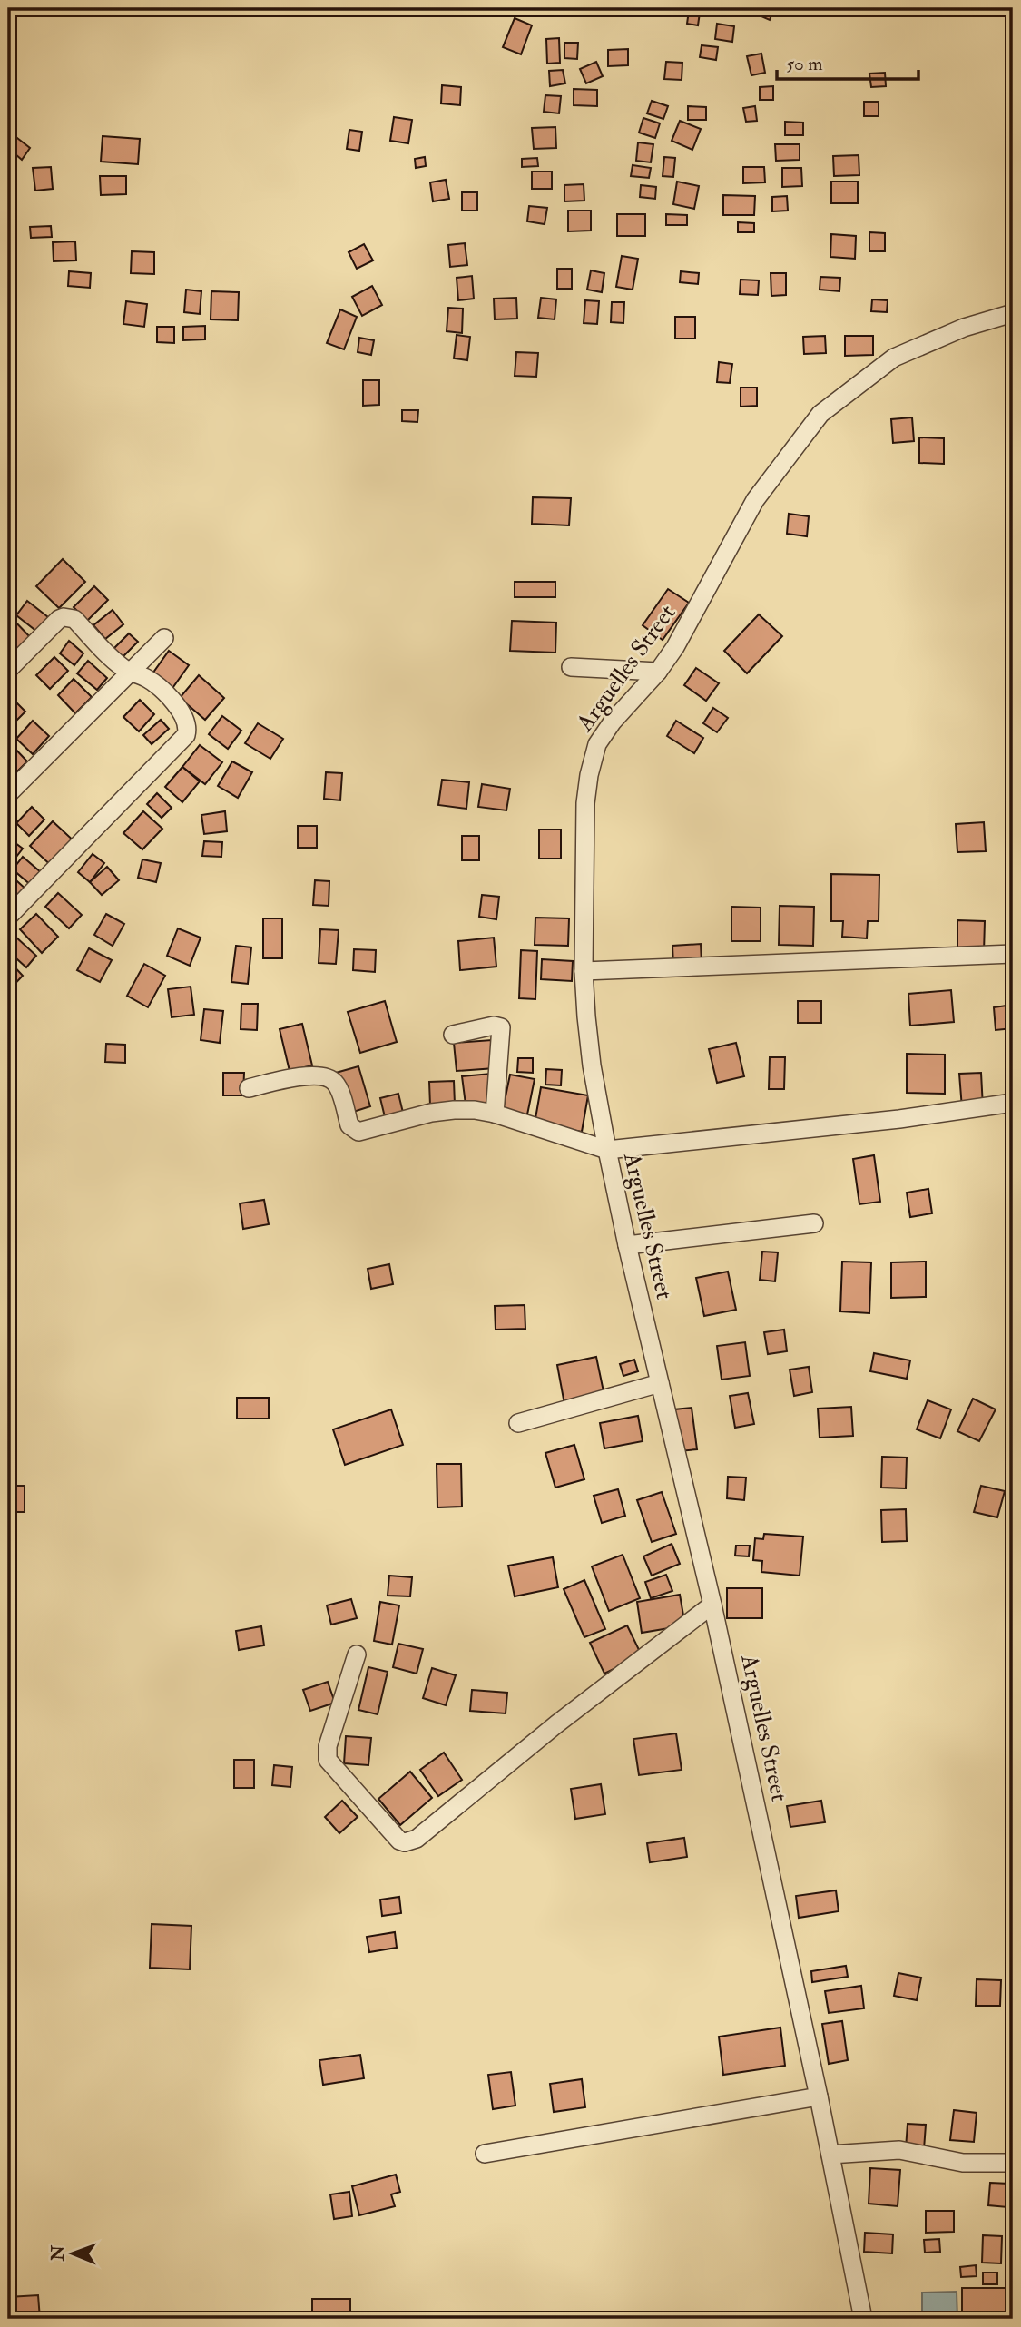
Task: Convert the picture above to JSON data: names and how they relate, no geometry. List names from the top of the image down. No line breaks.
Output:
{"streets":{"street":["Arguelles Street"]},"scale_bar":"50 m","north":"left"}
